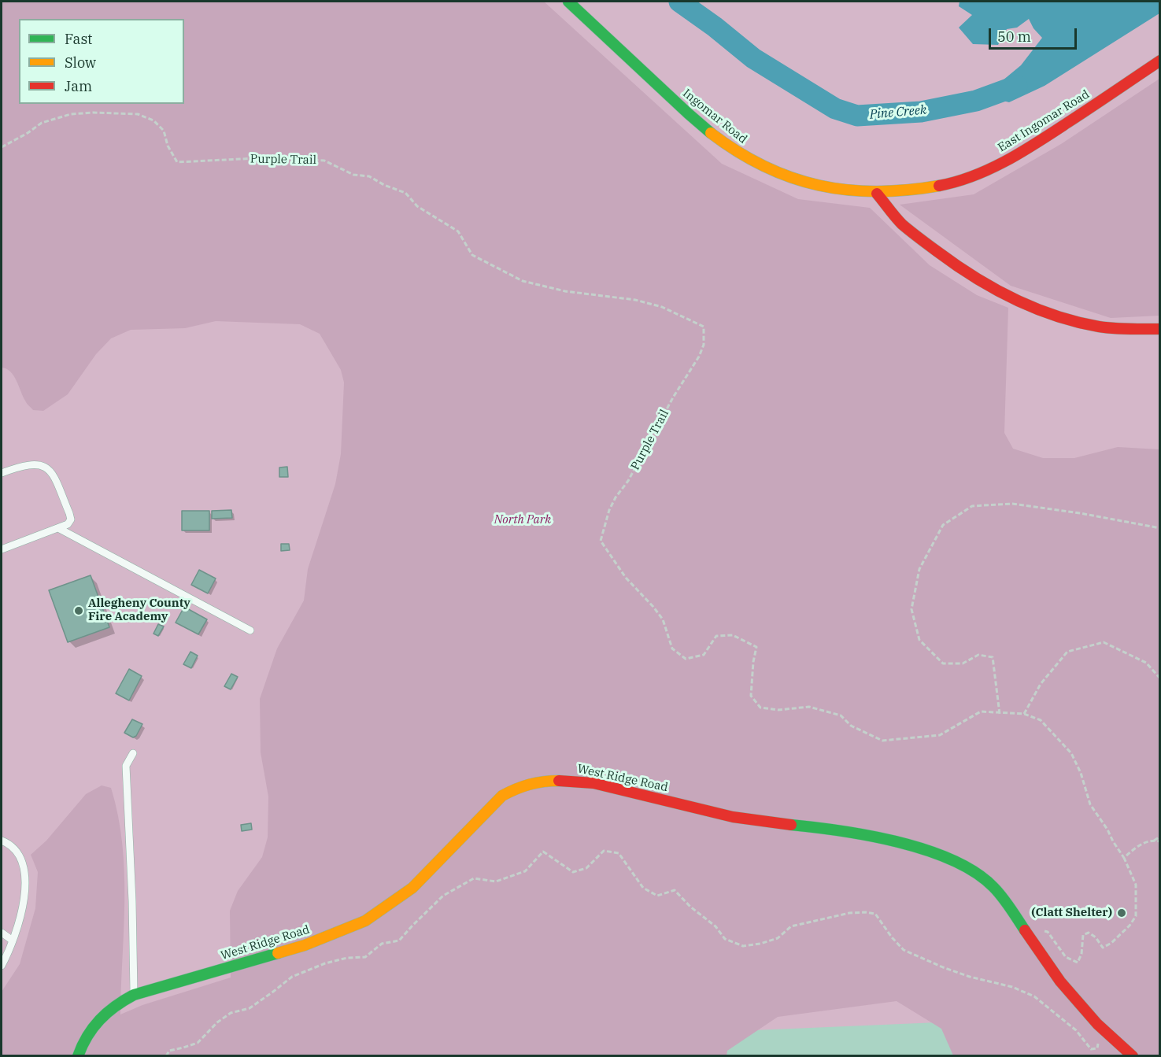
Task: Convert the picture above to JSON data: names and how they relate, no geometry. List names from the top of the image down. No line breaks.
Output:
{"streets":{"street":["Ingomar Road","East Ingomar Road","West Ridge Road"],"path":["Purple Trail"]},"crossings":[["Ingomar Road","East Ingomar Road"],["Purple Trail","West Ridge Road"]],"water":["Pine Creek"],"parks":["North Park"],"places":["Allegheny County Fire Academy","(Clatt Shelter)"],"legend":["Fast","Slow","Jam"],"scale_bar":"50 m"}
